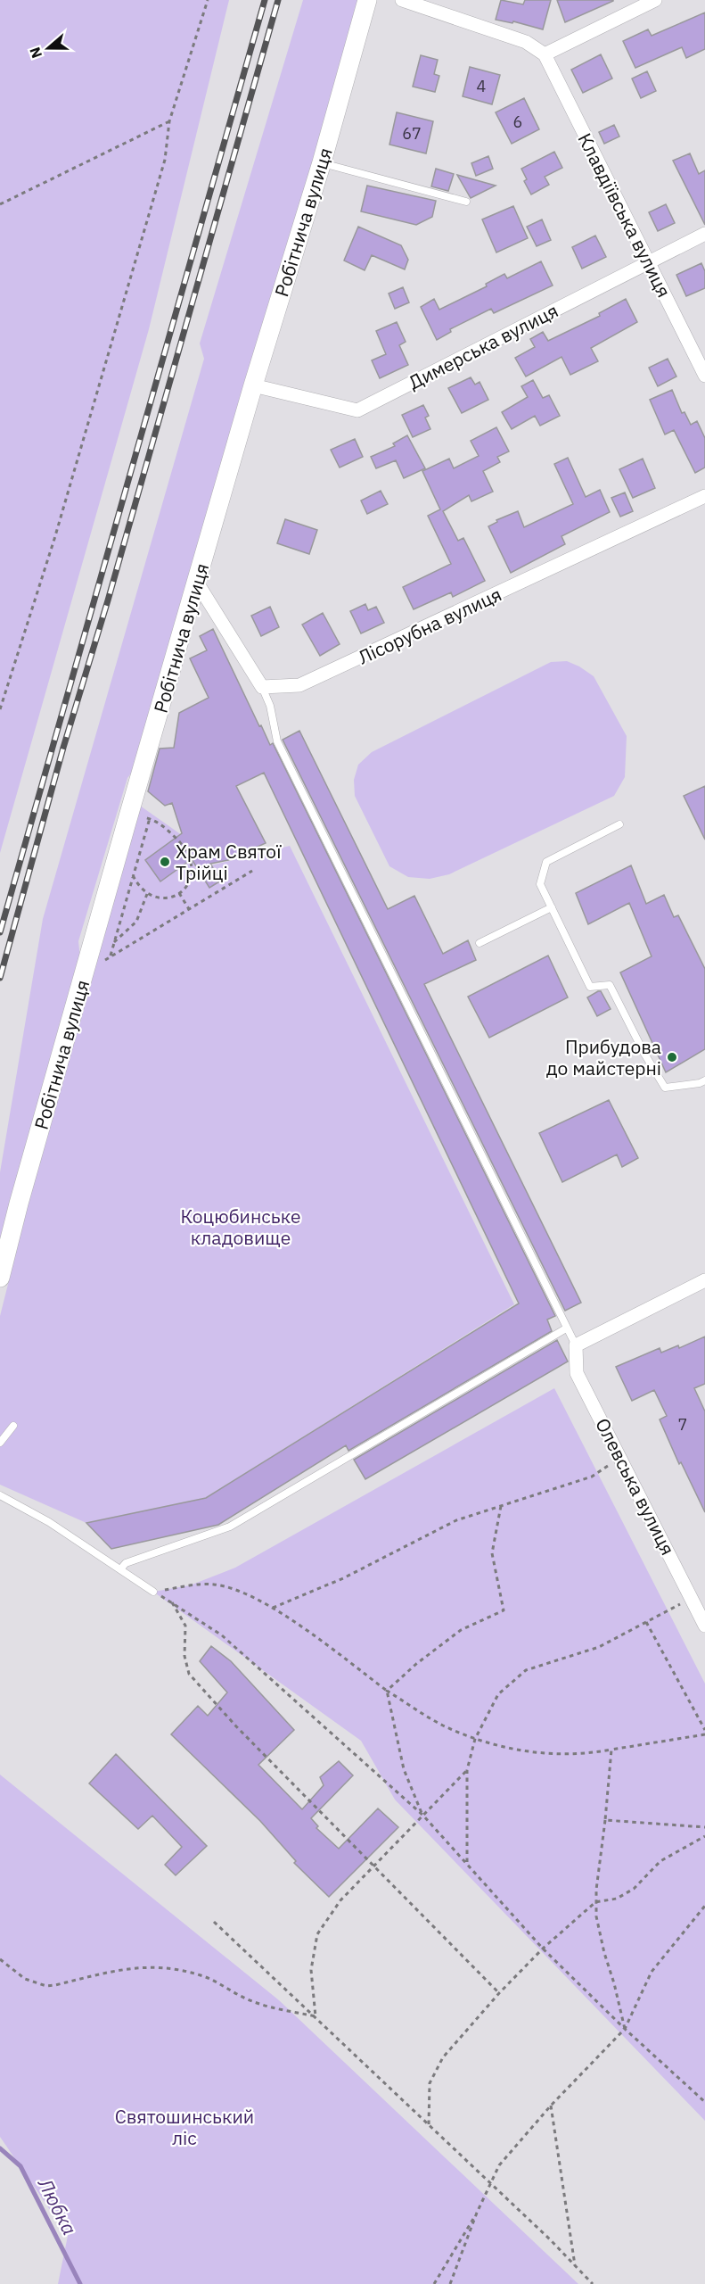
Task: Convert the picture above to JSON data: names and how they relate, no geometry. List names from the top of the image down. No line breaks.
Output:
{"streets":{"street":["Клавдіївська вулиця","Робітнича вулиця","Димерська вулиця","Лісорубна вулиця","Олевська вулиця"]},"crossings":[["Клавдіївська вулиця","Димерська вулиця"],["Робітнича вулиця","Димерська вулиця"]],"water":["Любка"],"parks":["Коцюбинське кладовище","Святошинський ліс"],"places":["Храм Святої Трійці","Прибудова до майстерні"],"house_numbers":["4","6","67","7"],"north":"left"}
